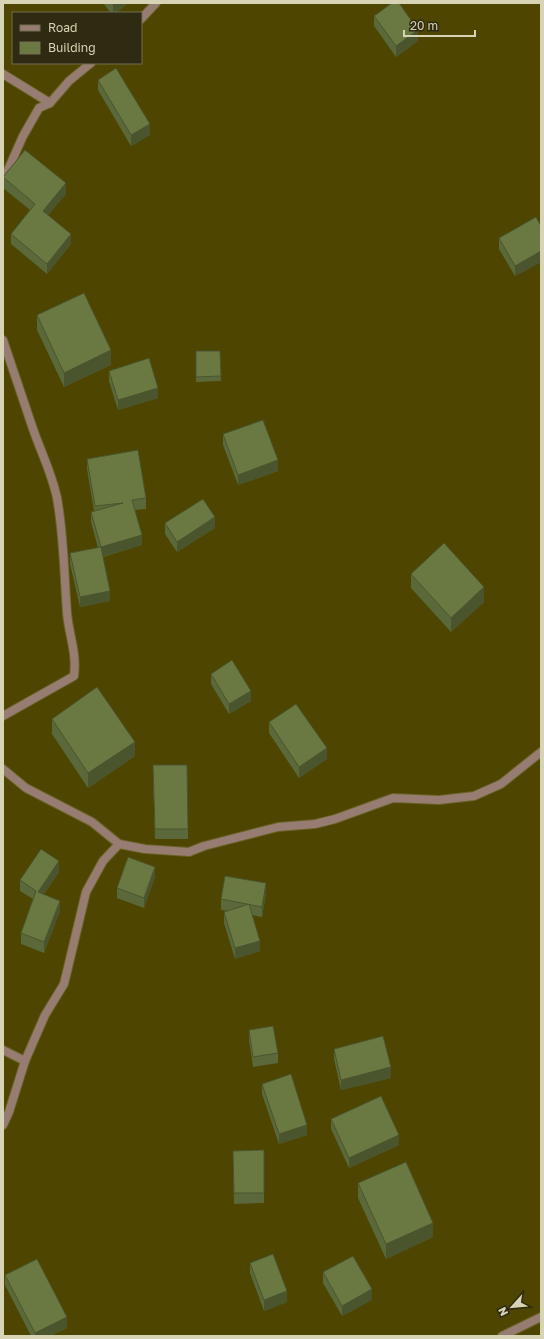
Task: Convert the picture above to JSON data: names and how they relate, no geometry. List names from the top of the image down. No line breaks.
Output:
{"legend":["Road","Building"],"scale_bar":"20 m","north":"bottom left"}
